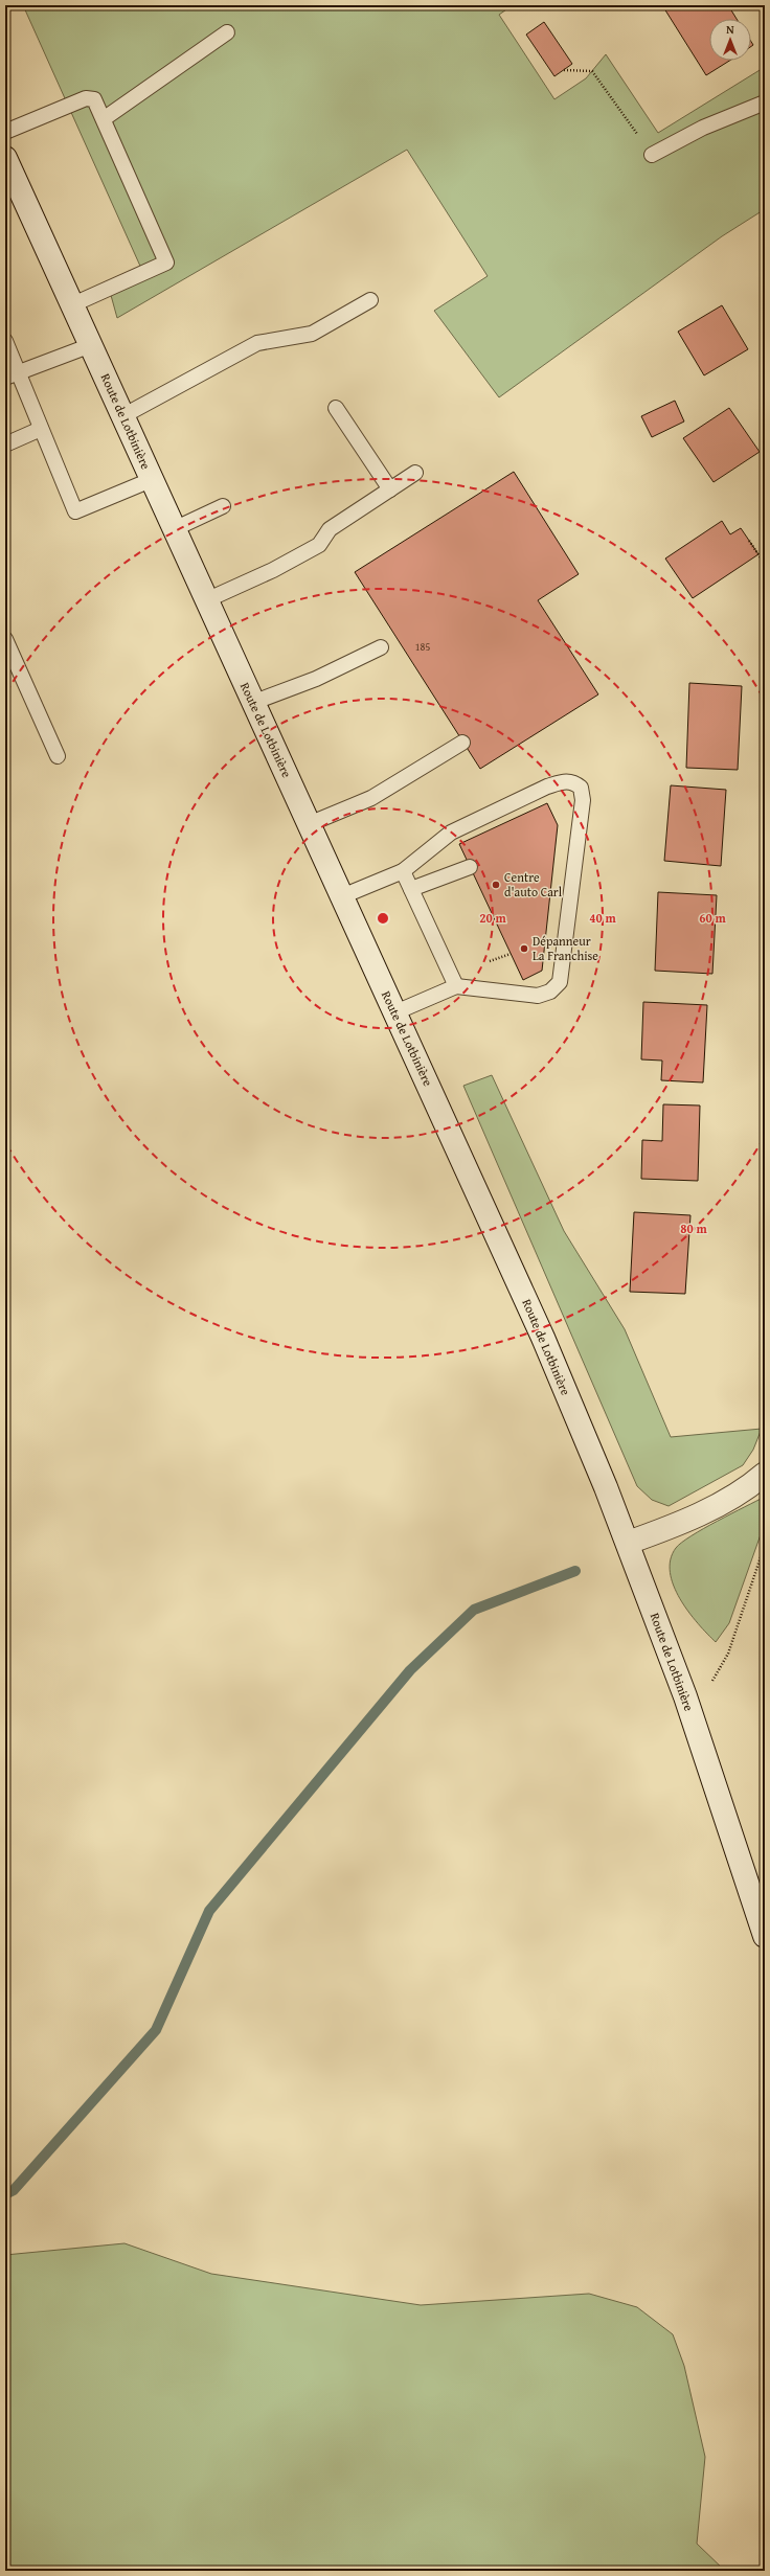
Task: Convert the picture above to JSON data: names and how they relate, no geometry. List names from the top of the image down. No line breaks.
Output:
{"streets":{"main road":["Route de Lotbinière"]},"places":["Centre d'auto Carl","Dépanneur La Franchise"],"house_numbers":["185"],"north":"top","rings":["20 m","40 m","60 m","80 m"]}
